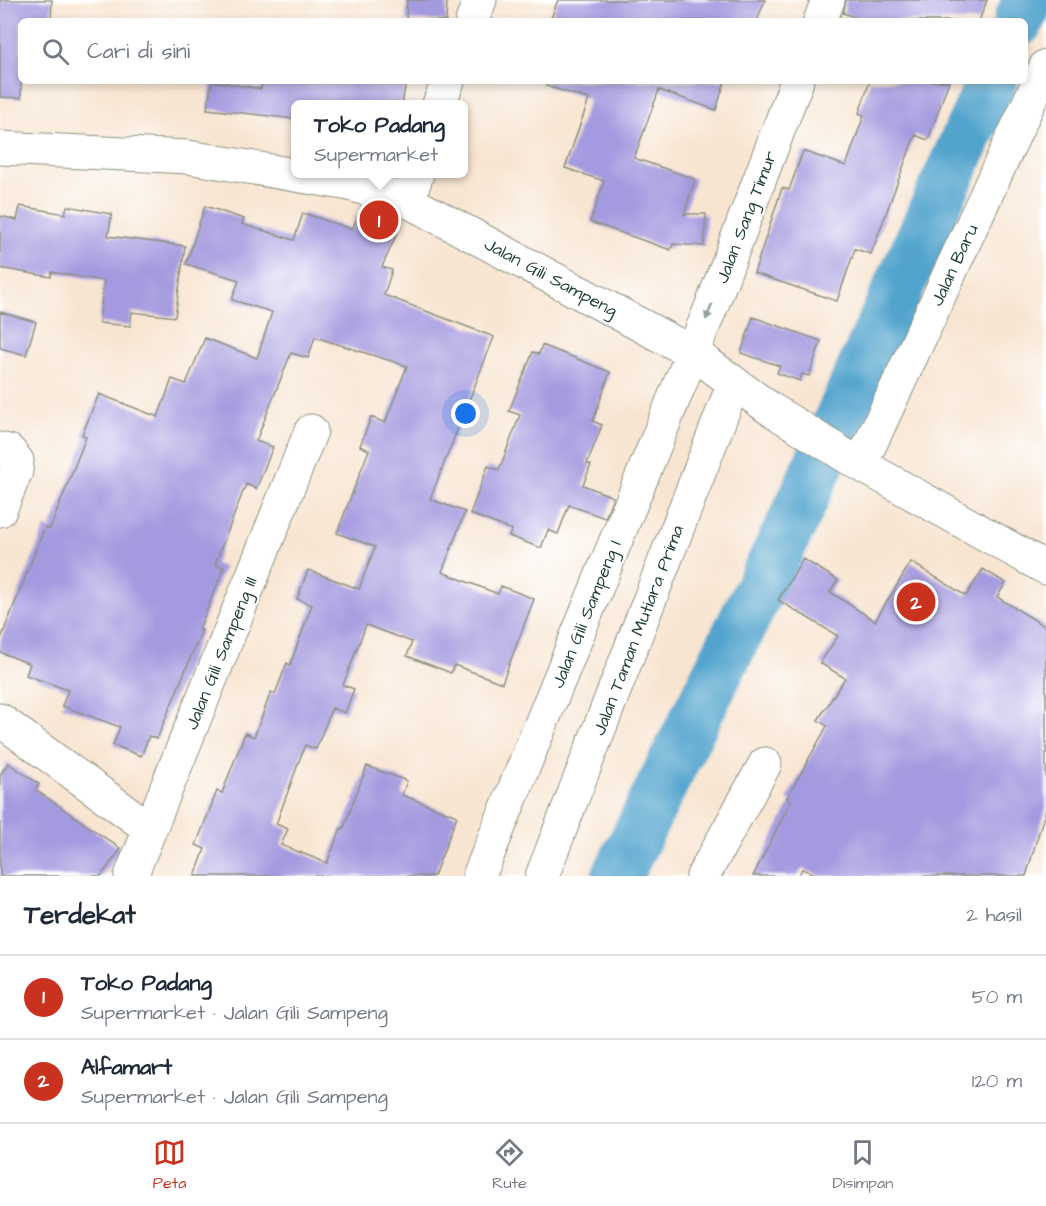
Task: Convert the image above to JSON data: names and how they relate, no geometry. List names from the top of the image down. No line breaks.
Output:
{"streets":{"street":["Jalan Sang Timur","Jalan Baru","Jalan Gili Sampeng","Jalan Gili Sampeng I","Jalan Taman Mutiara Prima","Jalan Gili Sampeng III"]},"crossings":[["Jalan Sang Timur","Jalan Gili Sampeng"],["Jalan Sang Timur","Jalan Gili Sampeng I"],["Jalan Baru","Jalan Gili Sampeng"],["Jalan Gili Sampeng","Jalan Gili Sampeng I"],["Jalan Gili Sampeng","Jalan Taman Mutiara Prima"]],"one_way":["Jalan Sang Timur"],"page":{"search":"Cari di sini","popup":["Toko Padang","Supermarket"],"pins":["1","2"],"heading":["Terdekat","2 hasil"],"list":[{"mark":"1","name":"Toko Padang","note":"Supermarket · Jalan Gili Sampeng","value":"50 m"},{"mark":"2","name":"Alfamart","note":"Supermarket · Jalan Gili Sampeng","value":"120 m"}],"nav":["Peta","Rute","Disimpan"]}}
